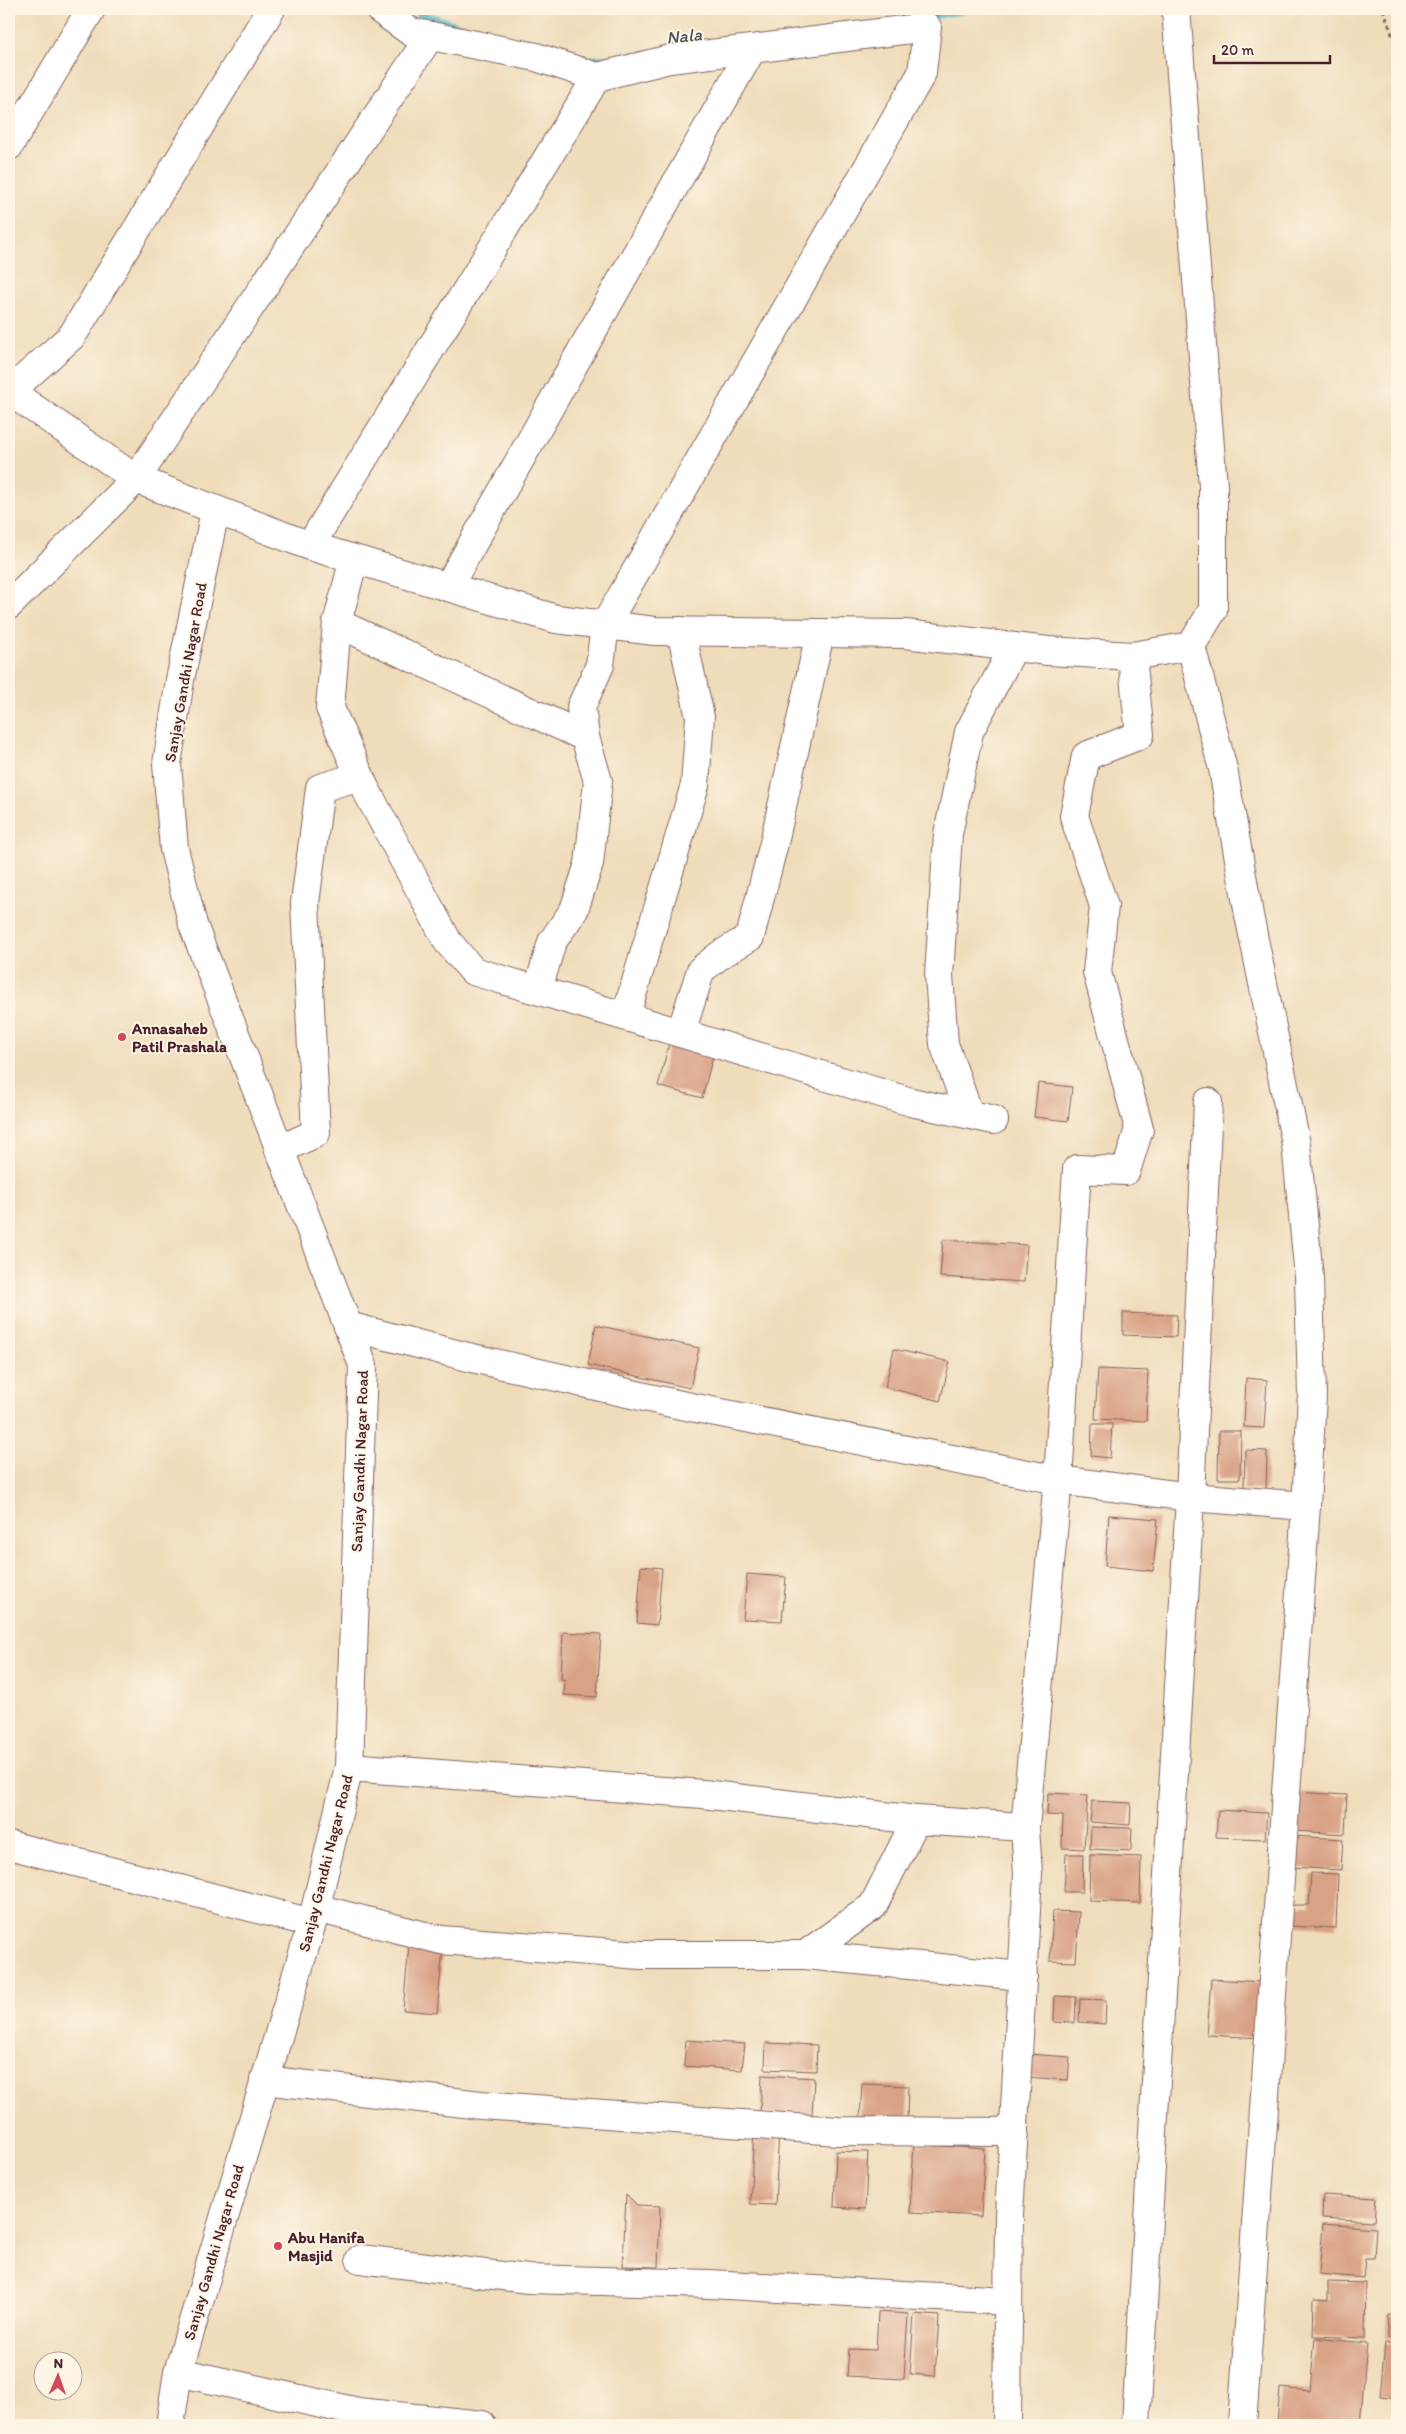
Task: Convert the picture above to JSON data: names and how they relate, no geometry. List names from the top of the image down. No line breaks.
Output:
{"streets":{"street":["Sanjay Gandhi Nagar Road"]},"water":["Nala"],"places":["Annasaheb Patil Prashala","Abu Hanifa Masjid"],"scale_bar":"20 m","north":"top"}
